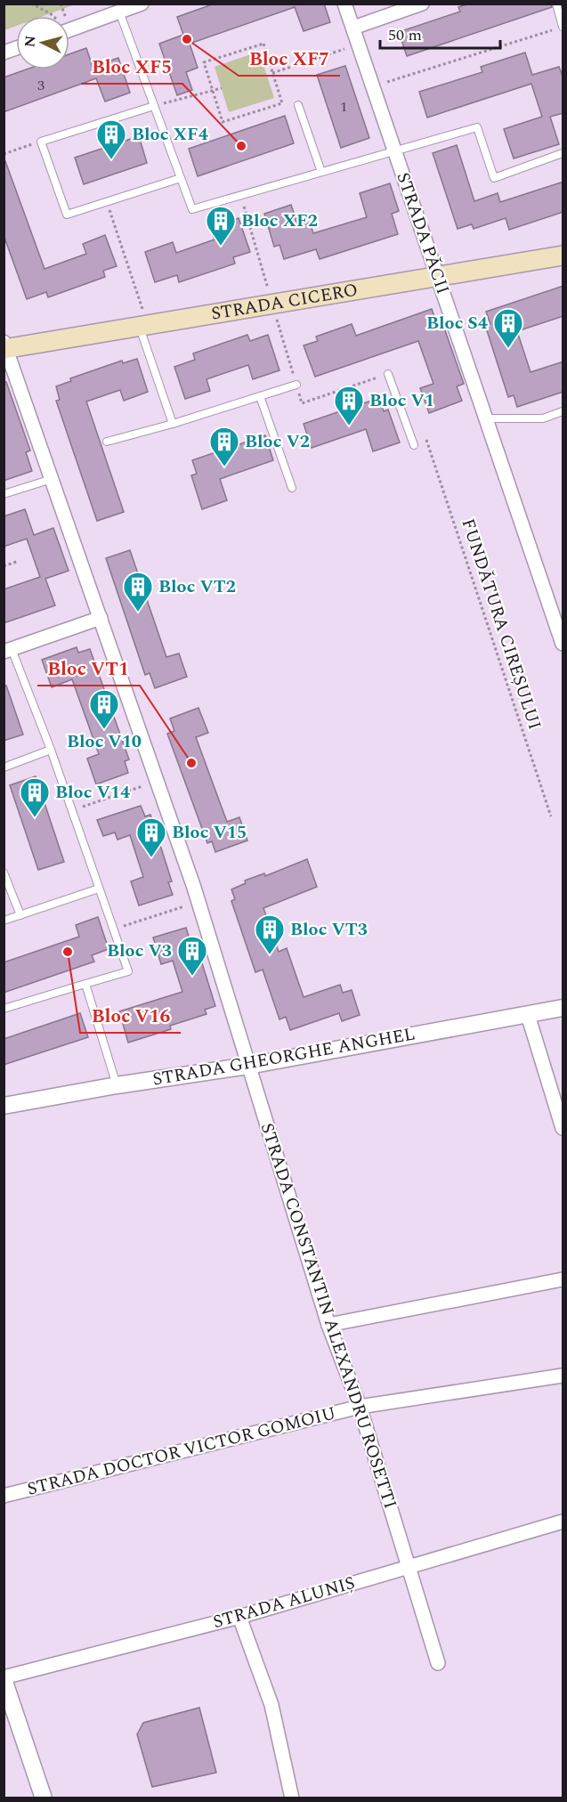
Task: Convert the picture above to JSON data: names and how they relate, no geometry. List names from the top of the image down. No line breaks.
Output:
{"streets":{"main road":["STRADA CICERO"],"street":["STRADA PĂCII","STRADA GHEORGHE ANGHEL","STRADA CONSTANTIN ALEXANDRU ROSETTI","STRADA DOCTOR VICTOR GOMOIU","STRADA ALUNIȘ"],"path":["FUNDĂTURA CIREȘULUI"]},"crossings":[["STRADA PĂCII","STRADA CICERO"],["STRADA CICERO","STRADA CONSTANTIN ALEXANDRU ROSETTI"],["STRADA GHEORGHE ANGHEL","STRADA CONSTANTIN ALEXANDRU ROSETTI"],["STRADA CONSTANTIN ALEXANDRU ROSETTI","STRADA DOCTOR VICTOR GOMOIU"],["STRADA CONSTANTIN ALEXANDRU ROSETTI","STRADA ALUNIȘ"]],"places":{"other":["Bloc XF7","Bloc XF5","Bloc VT1","Bloc V16"],"building":["Bloc XF4","Bloc XF2","Bloc S4","Bloc V1","Bloc V2","Bloc VT2","Bloc V10","Bloc V14","Bloc V15","Bloc VT3","Bloc V3"]},"house_numbers":["3","1"],"scale_bar":"50 m","north":"left"}
